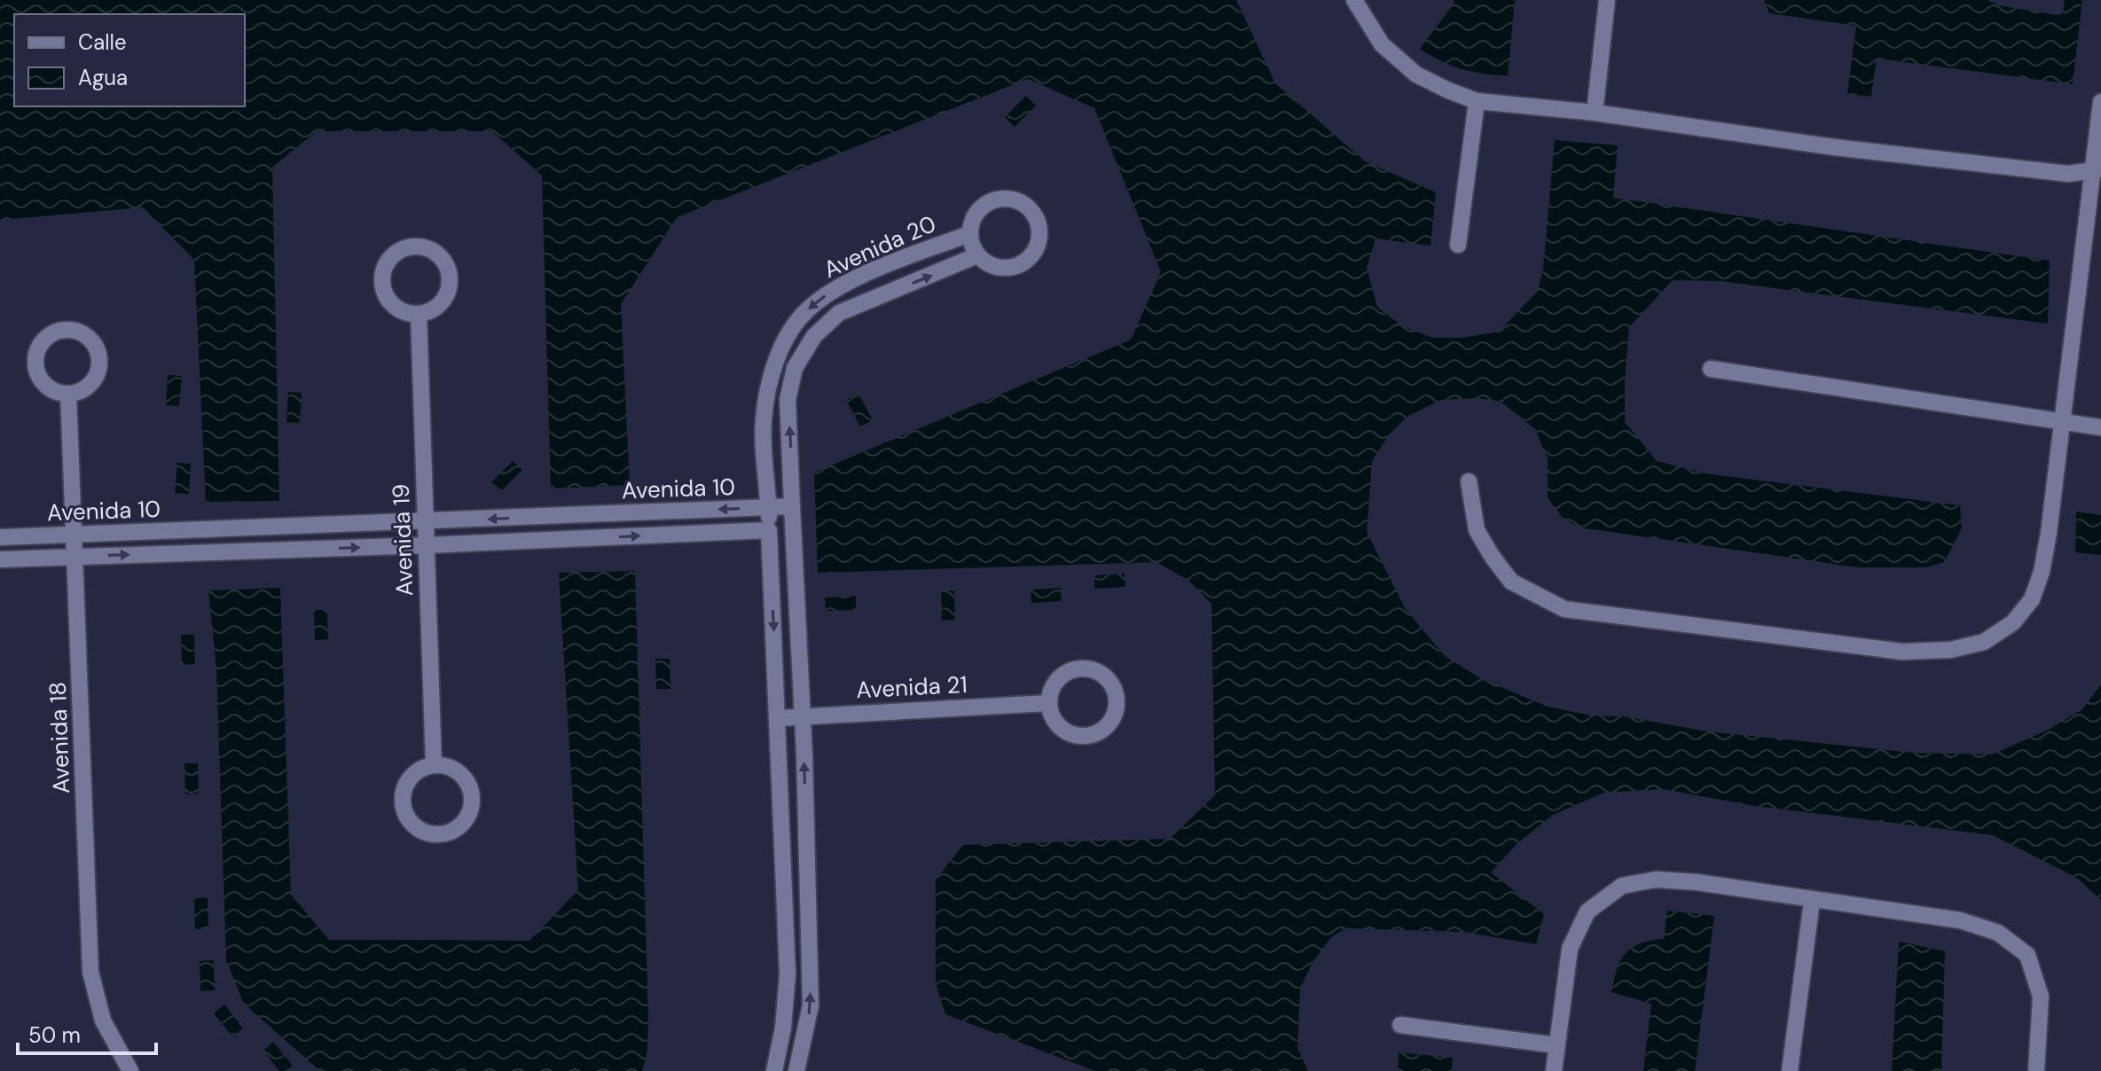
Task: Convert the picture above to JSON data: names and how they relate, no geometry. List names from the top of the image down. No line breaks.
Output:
{"streets":{"street":["Avenida 20","Avenida 10","Avenida 19","Avenida 21","Avenida 18"]},"crossings":[["Avenida 20","Avenida 10"],["Avenida 10","Avenida 19"],["Avenida 10","Avenida 18"]],"legend":["Calle","Agua"],"scale_bar":"50 m"}
